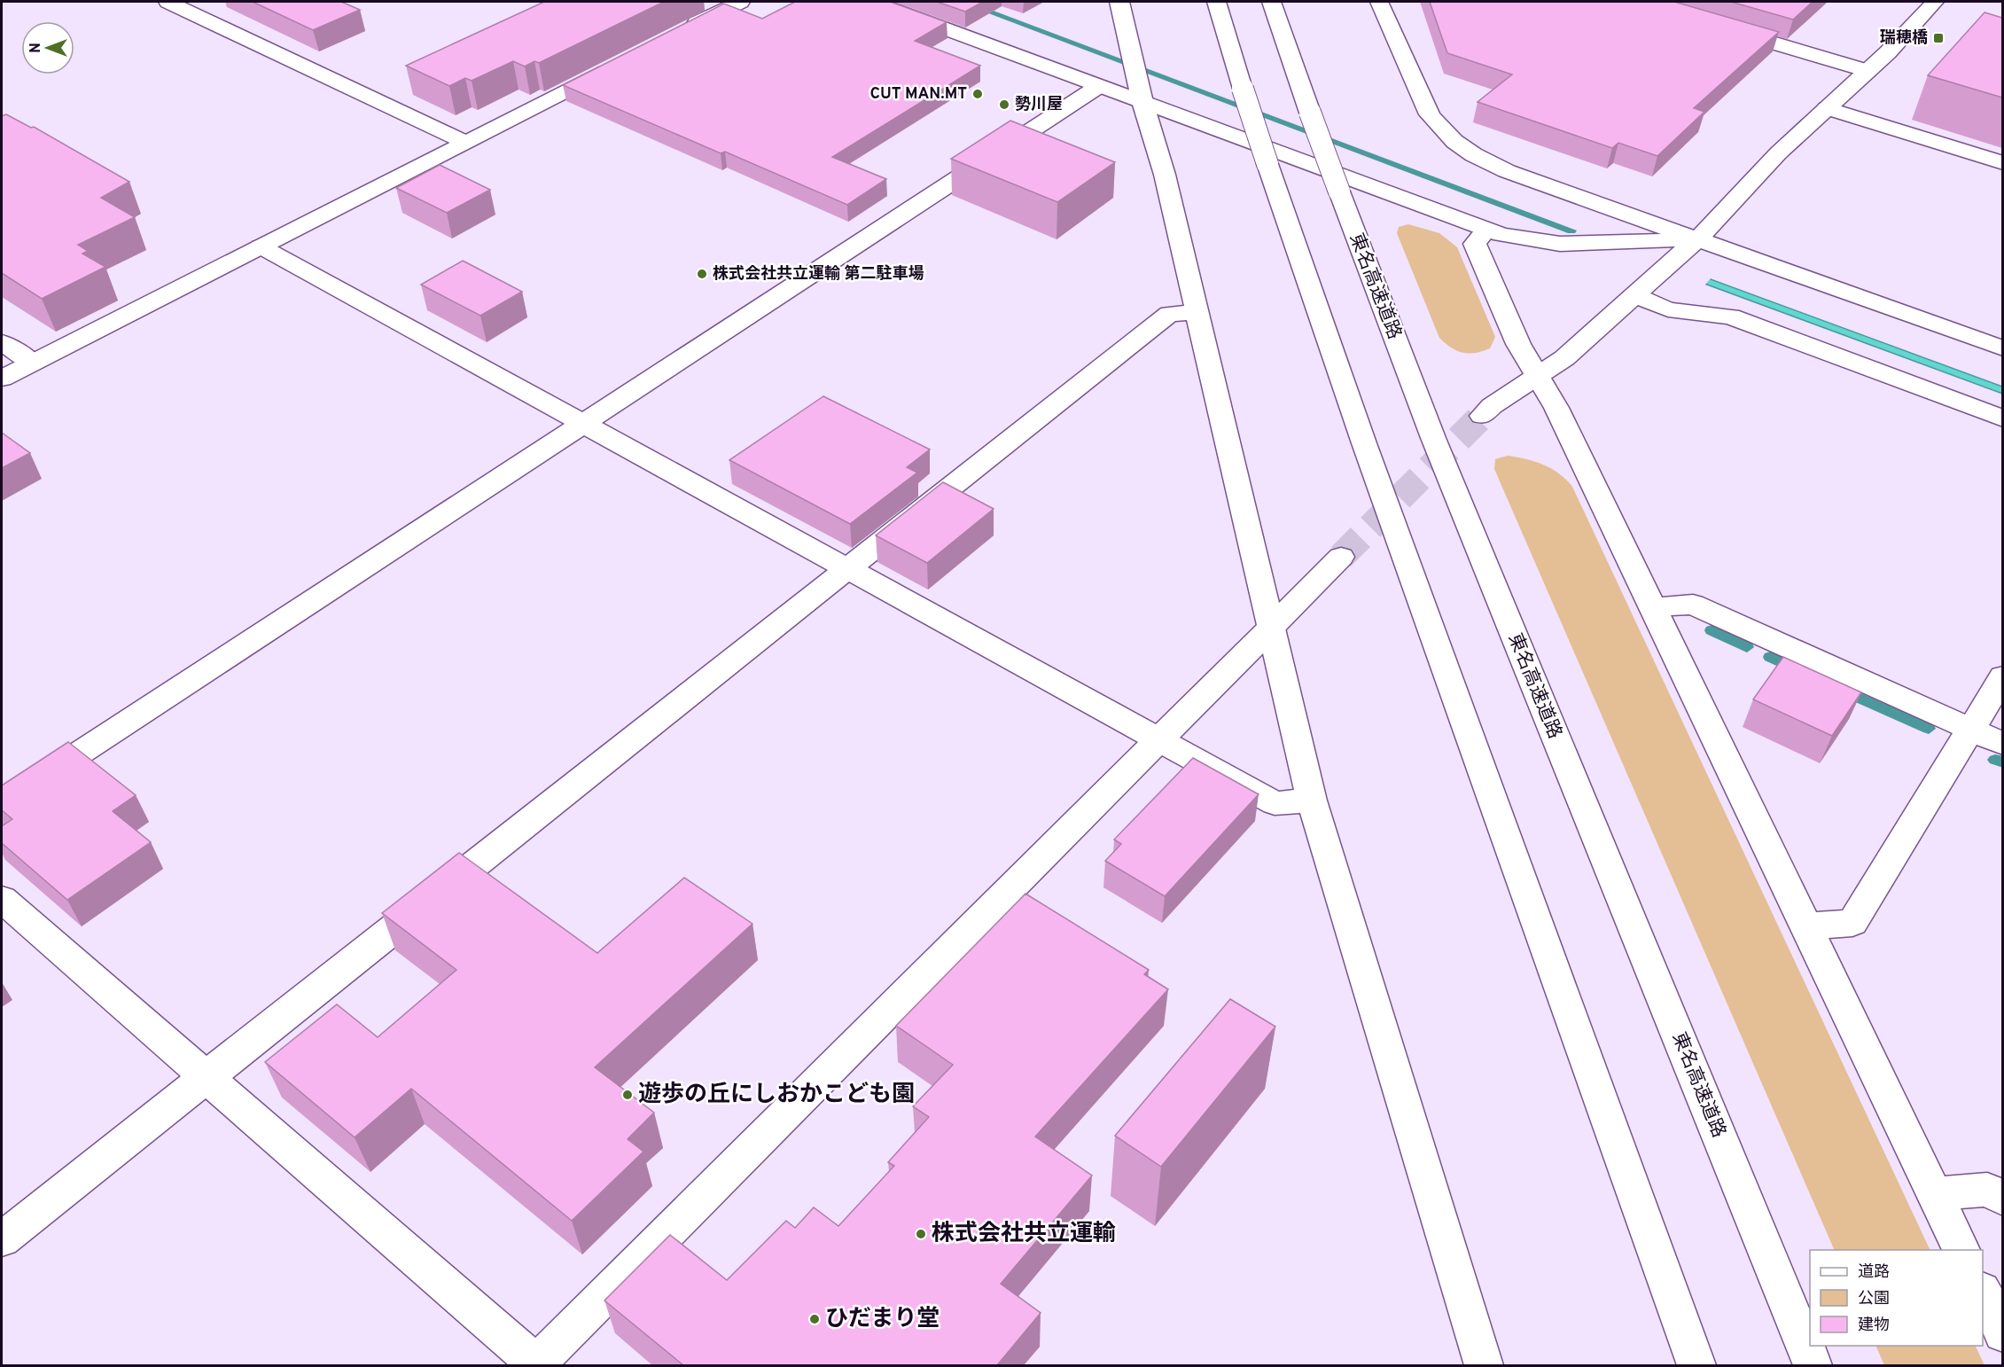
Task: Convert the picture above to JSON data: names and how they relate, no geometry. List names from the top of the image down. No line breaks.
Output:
{"streets":{"main road":["東名高速道路"]},"places":{"transit":["瑞穂橋"],"other":["CUT MAN.MT","勢川屋","株式会社共立運輸 第二駐車場","遊歩の丘にしおかこども園","株式会社共立運輸","ひだまり堂"]},"legend":["道路","公園","建物"],"north":"left"}
